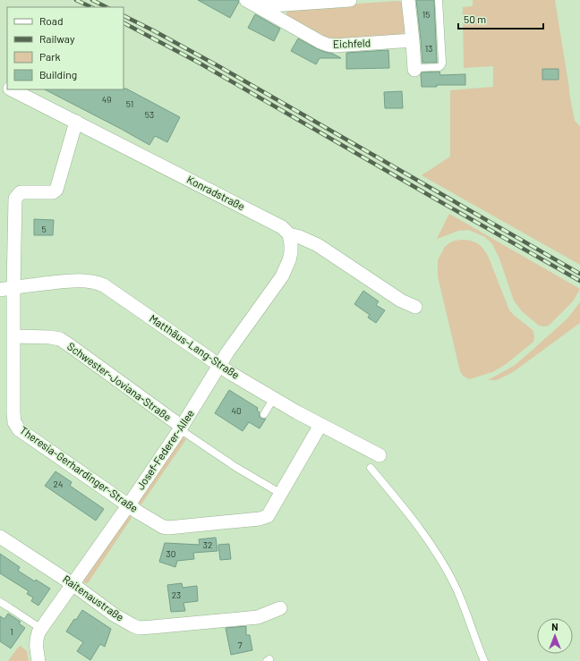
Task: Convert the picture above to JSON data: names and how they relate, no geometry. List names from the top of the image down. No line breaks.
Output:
{"streets":{"street":["Eichfeld","Konradstraße","Matthäus-Lang-Straße","Schwester-Joviana-Straße","Josef-Federer-Allee","Theresia-Gerhardinger-Straße","Raitenaustraße"]},"crossings":[["Konradstraße","Josef-Federer-Allee"],["Konradstraße","Theresia-Gerhardinger-Straße"],["Matthäus-Lang-Straße","Josef-Federer-Allee"],["Matthäus-Lang-Straße","Theresia-Gerhardinger-Straße"],["Schwester-Joviana-Straße","Josef-Federer-Allee"],["Schwester-Joviana-Straße","Theresia-Gerhardinger-Straße"],["Josef-Federer-Allee","Theresia-Gerhardinger-Straße"],["Josef-Federer-Allee","Raitenaustraße"]],"house_numbers":["15","13","49","51","53","5","40","24","32","30","23","1","7"],"legend":["Road","Railway","Park","Building"],"scale_bar":"50 m","north":"top"}
